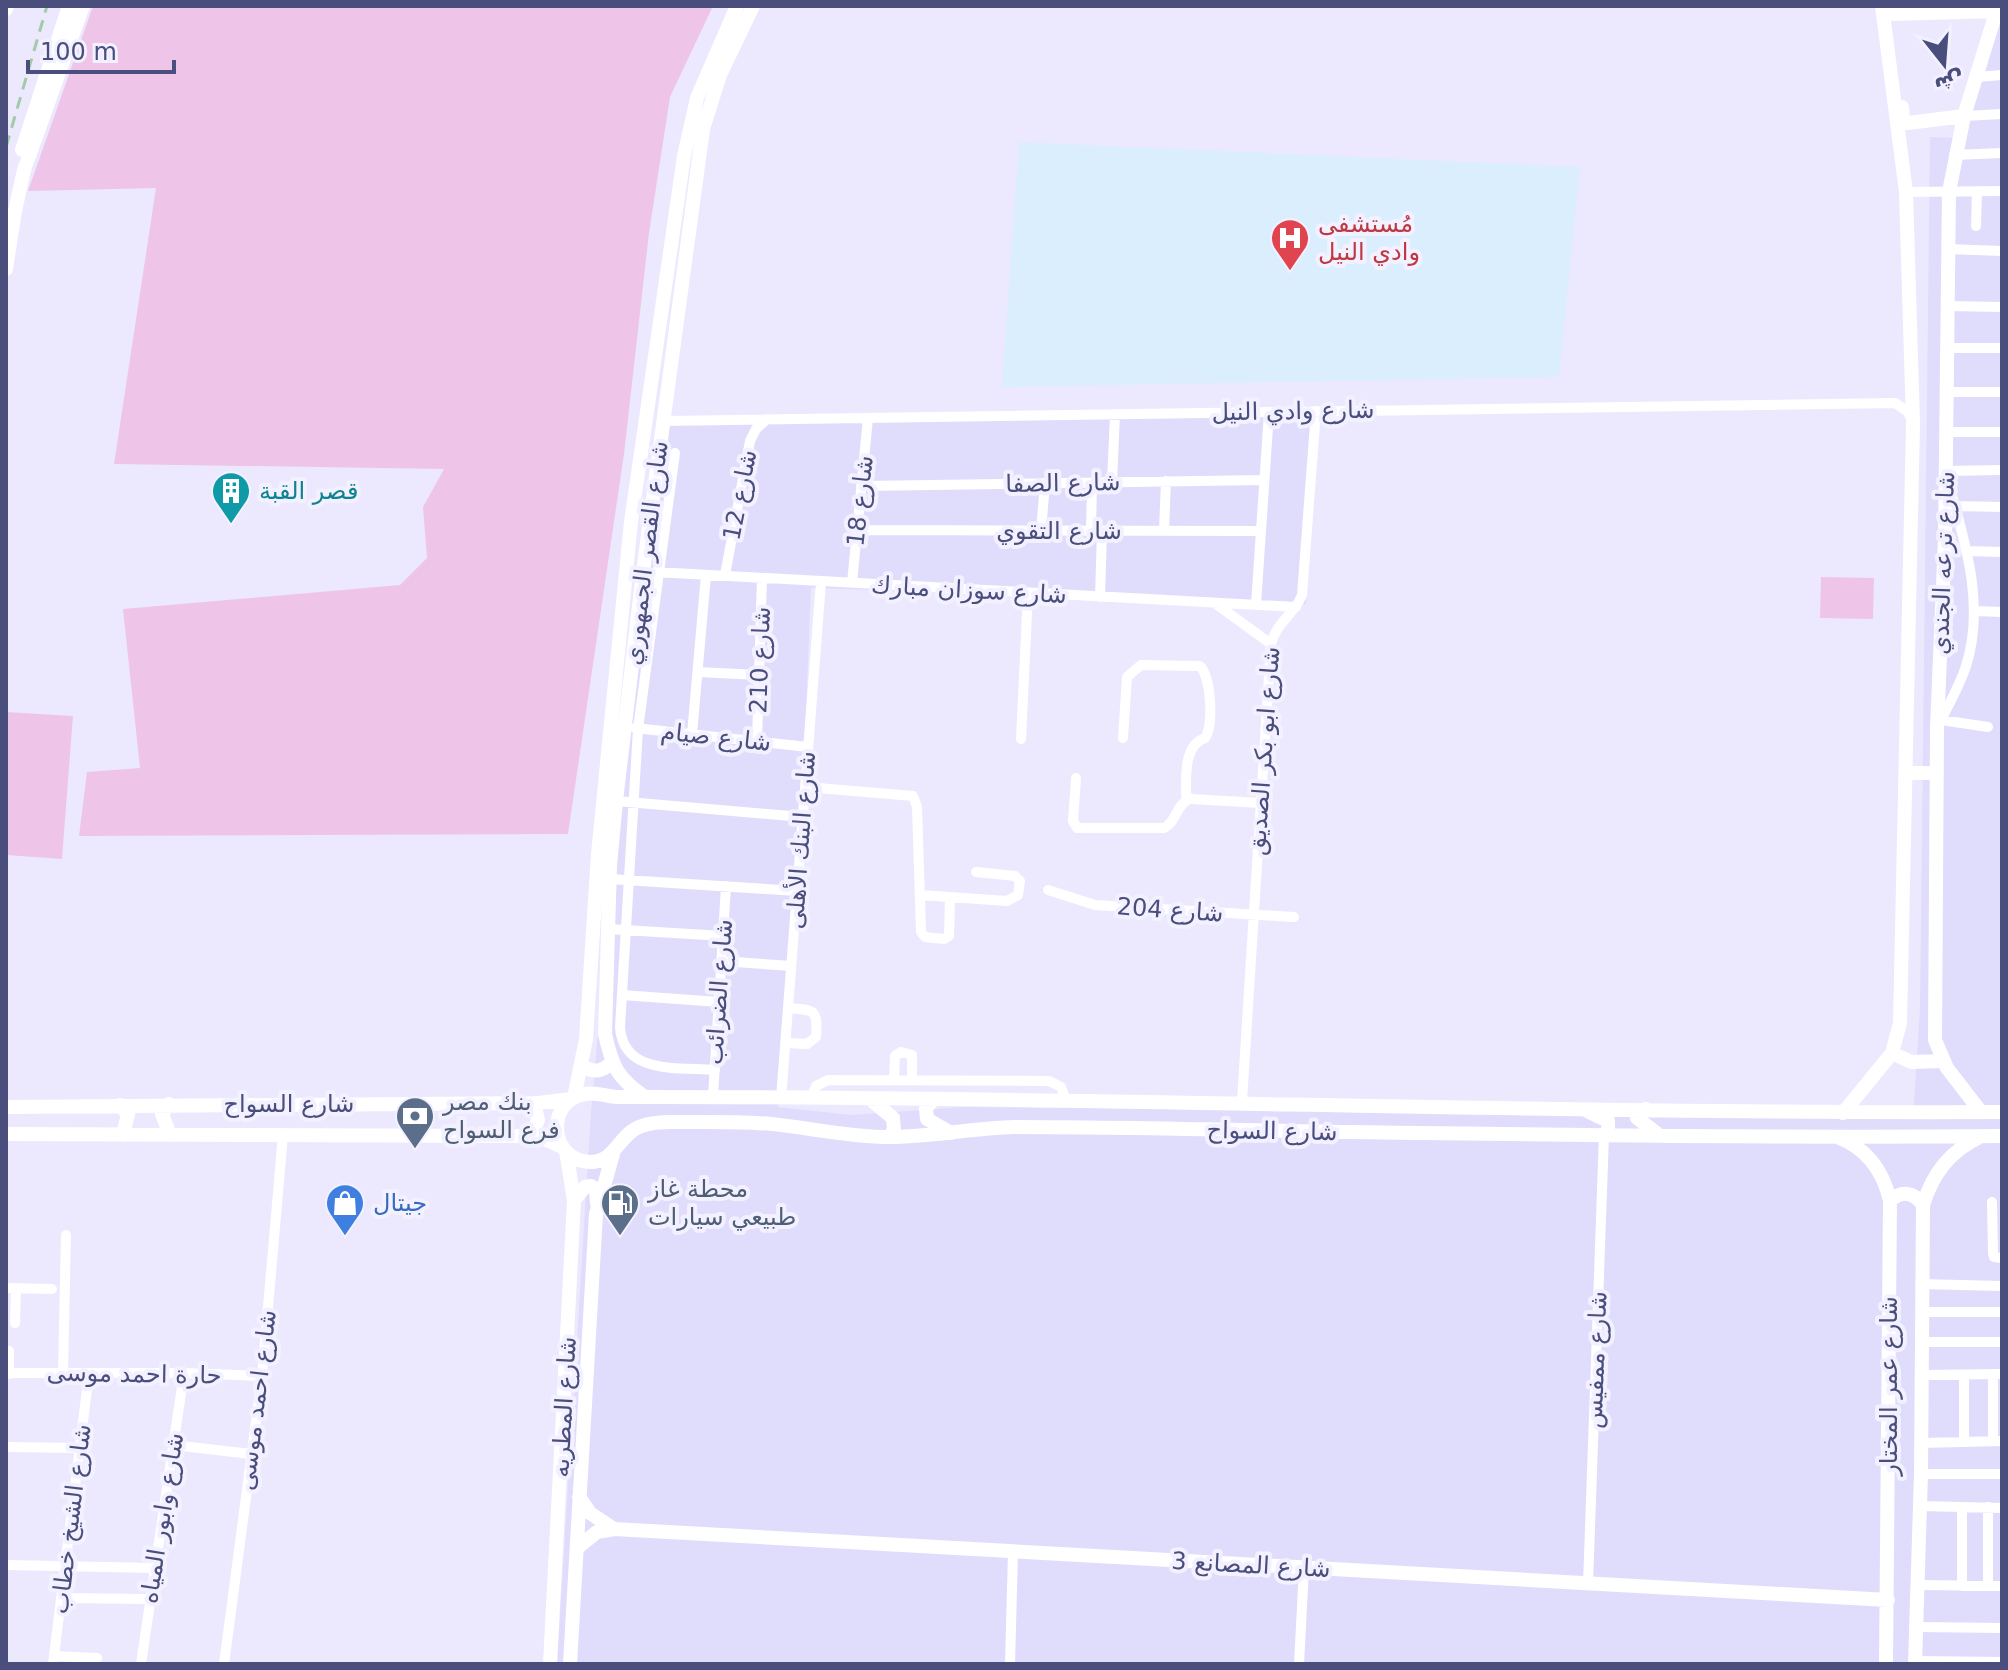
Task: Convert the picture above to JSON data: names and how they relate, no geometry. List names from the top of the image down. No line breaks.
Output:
{"streets":{"main road":["شارع القصر الجمهوري","شارع ترعه الجندي","شارع السواح","شارع عمر المختار","شارع المطريه","شارع المصانع 3"],"street":["شارع وادي النيل","شارع الصفا","شارع 12","شارع 18","شارع التقوي","شارع سوزان مبارك","شارع 210","شارع صيام","شارع ابو بكر الصديق","شارع البنك الأهلى","شارع 204","شارع الضرائب","شارع ممفيس","حارة احمد موسى","شارع احمد موسى","شارع وابور المياه","شارع الشيخ خطاب"]},"crossings":[["شارع وادي النيل","شارع 12"],["شارع وادي النيل","شارع 18"],["شارع وادي النيل","شارع القصر الجمهوري"],["شارع وادي النيل","شارع ترعه الجندي"],["شارع وادي النيل","شارع ابو بكر الصديق"],["شارع الصفا","شارع 18"],["شارع 12","شارع سوزان مبارك"],["شارع 18","شارع التقوي"],["شارع 18","شارع سوزان مبارك"],["شارع القصر الجمهوري","شارع سوزان مبارك"],["شارع القصر الجمهوري","شارع صيام"],["شارع القصر الجمهوري","شارع السواح"],["شارع ترعه الجندي","شارع السواح"],["شارع سوزان مبارك","شارع 210"],["شارع سوزان مبارك","شارع ابو بكر الصديق"],["شارع سوزان مبارك","شارع البنك الأهلى"],["شارع 210","شارع صيام"],["شارع صيام","شارع البنك الأهلى"],["شارع ابو بكر الصديق","شارع 204"],["شارع ابو بكر الصديق","شارع السواح"],["شارع البنك الأهلى","شارع السواح"],["شارع الضرائب","شارع السواح"],["شارع السواح","شارع ممفيس"],["شارع السواح","شارع عمر المختار"],["شارع السواح","شارع احمد موسى"],["شارع السواح","شارع المطريه"],["شارع ممفيس","شارع المصانع 3"],["حارة احمد موسى","شارع احمد موسى"],["حارة احمد موسى","شارع وابور المياه"],["حارة احمد موسى","شارع الشيخ خطاب"],["شارع عمر المختار","شارع المصانع 3"],["شارع المطريه","شارع المصانع 3"]],"places":{"hospital":["مُستشفى وادي النيل"],"building":["قصر القبة"],"bank":["بنك مصر فرع السواح"],"shop":["جيتال"],"fuel station":["محطة غاز طبيعي سيارات"]},"scale_bar":"100 m","north":"bottom"}
